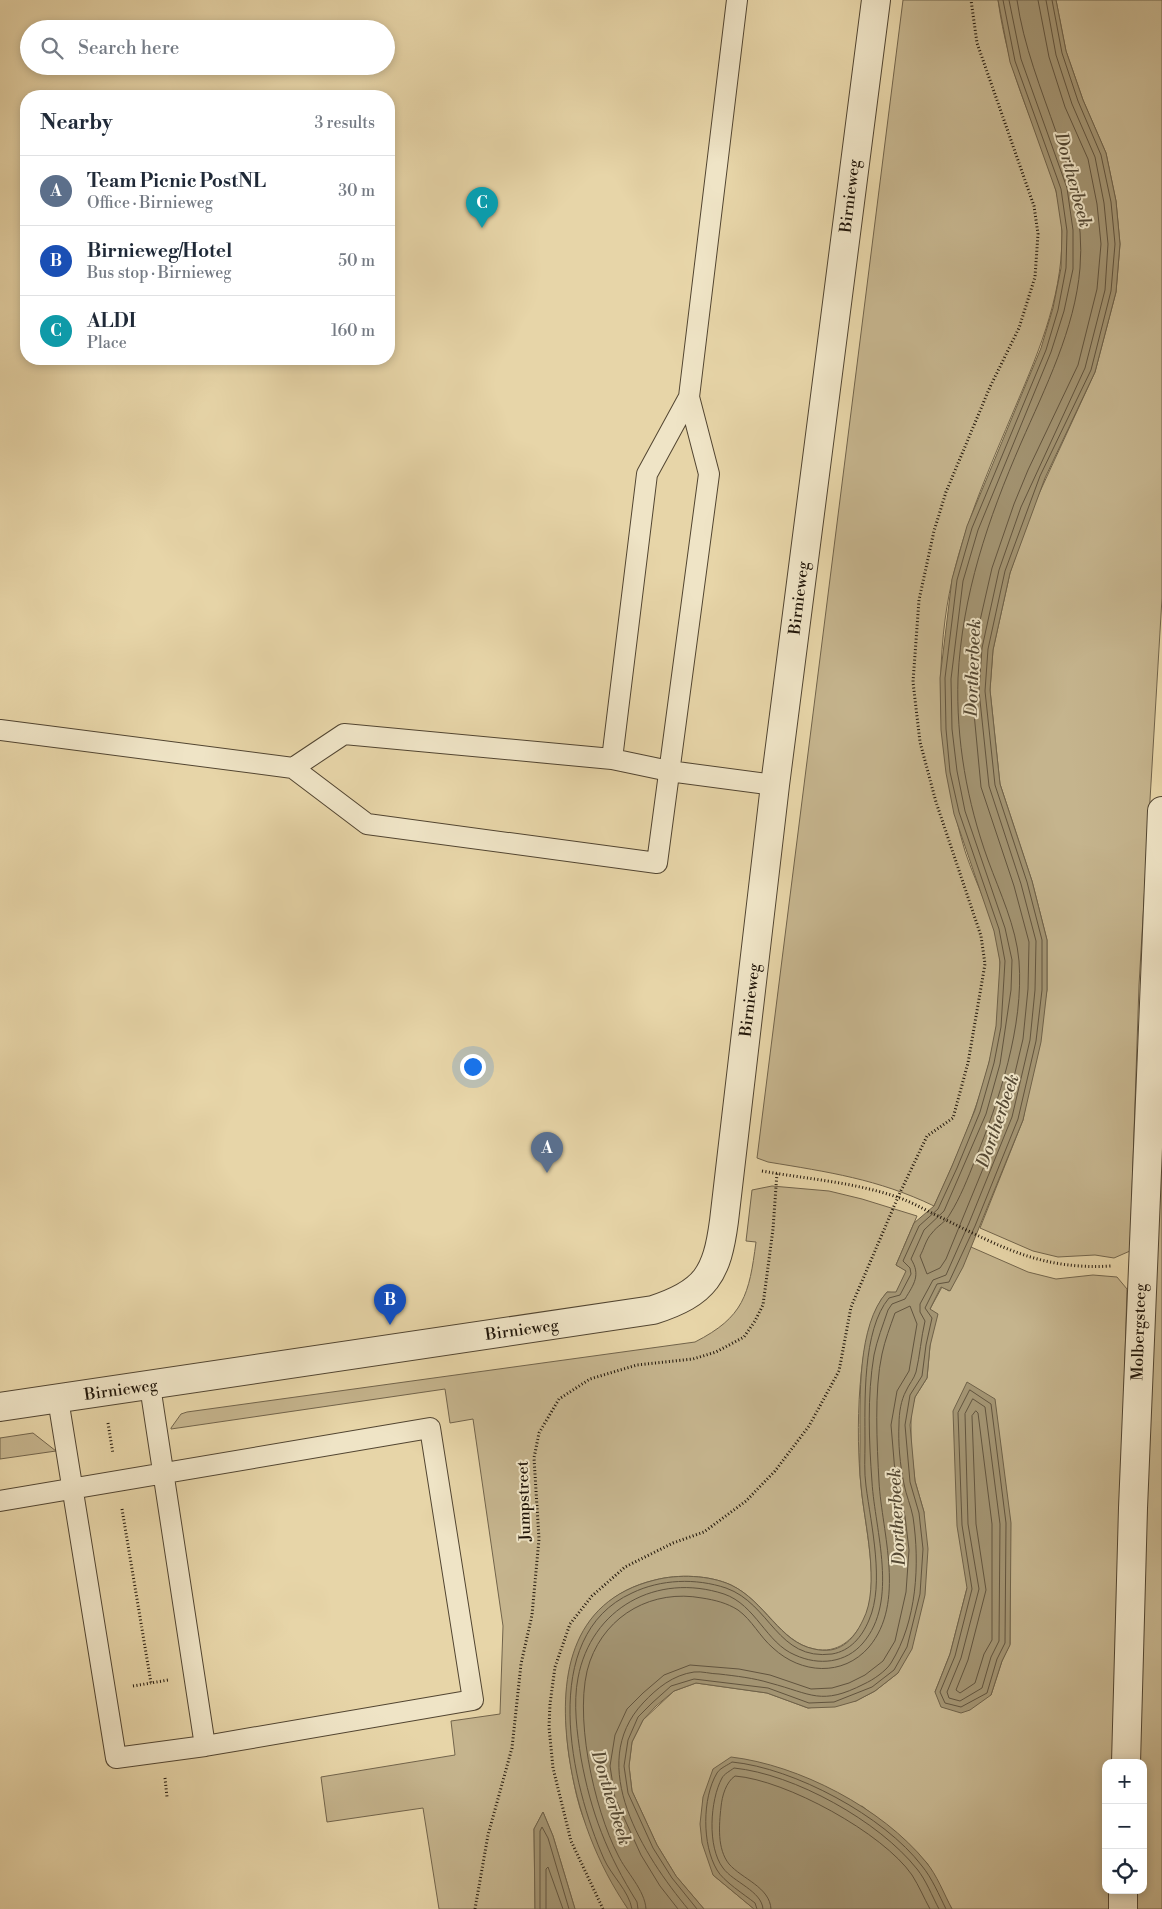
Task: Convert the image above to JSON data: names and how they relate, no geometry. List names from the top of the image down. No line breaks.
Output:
{"streets":{"street":["Birnieweg","Molbergsteeg"],"path":["Jumpstreet"]},"water":["Dortherbeek"],"page":{"search":"Search here","heading":["Nearby","3 results"],"list":[{"mark":"A","name":"Team Picnic PostNL","note":"Office · Birnieweg","value":"30 m"},{"mark":"B","name":"Birnieweg/Hotel","note":"Bus stop · Birnieweg","value":"50 m"},{"mark":"C","name":"ALDI","note":"Place","value":"160 m"}],"pins":["C","A","B"],"map_buttons":["+","−"]}}
